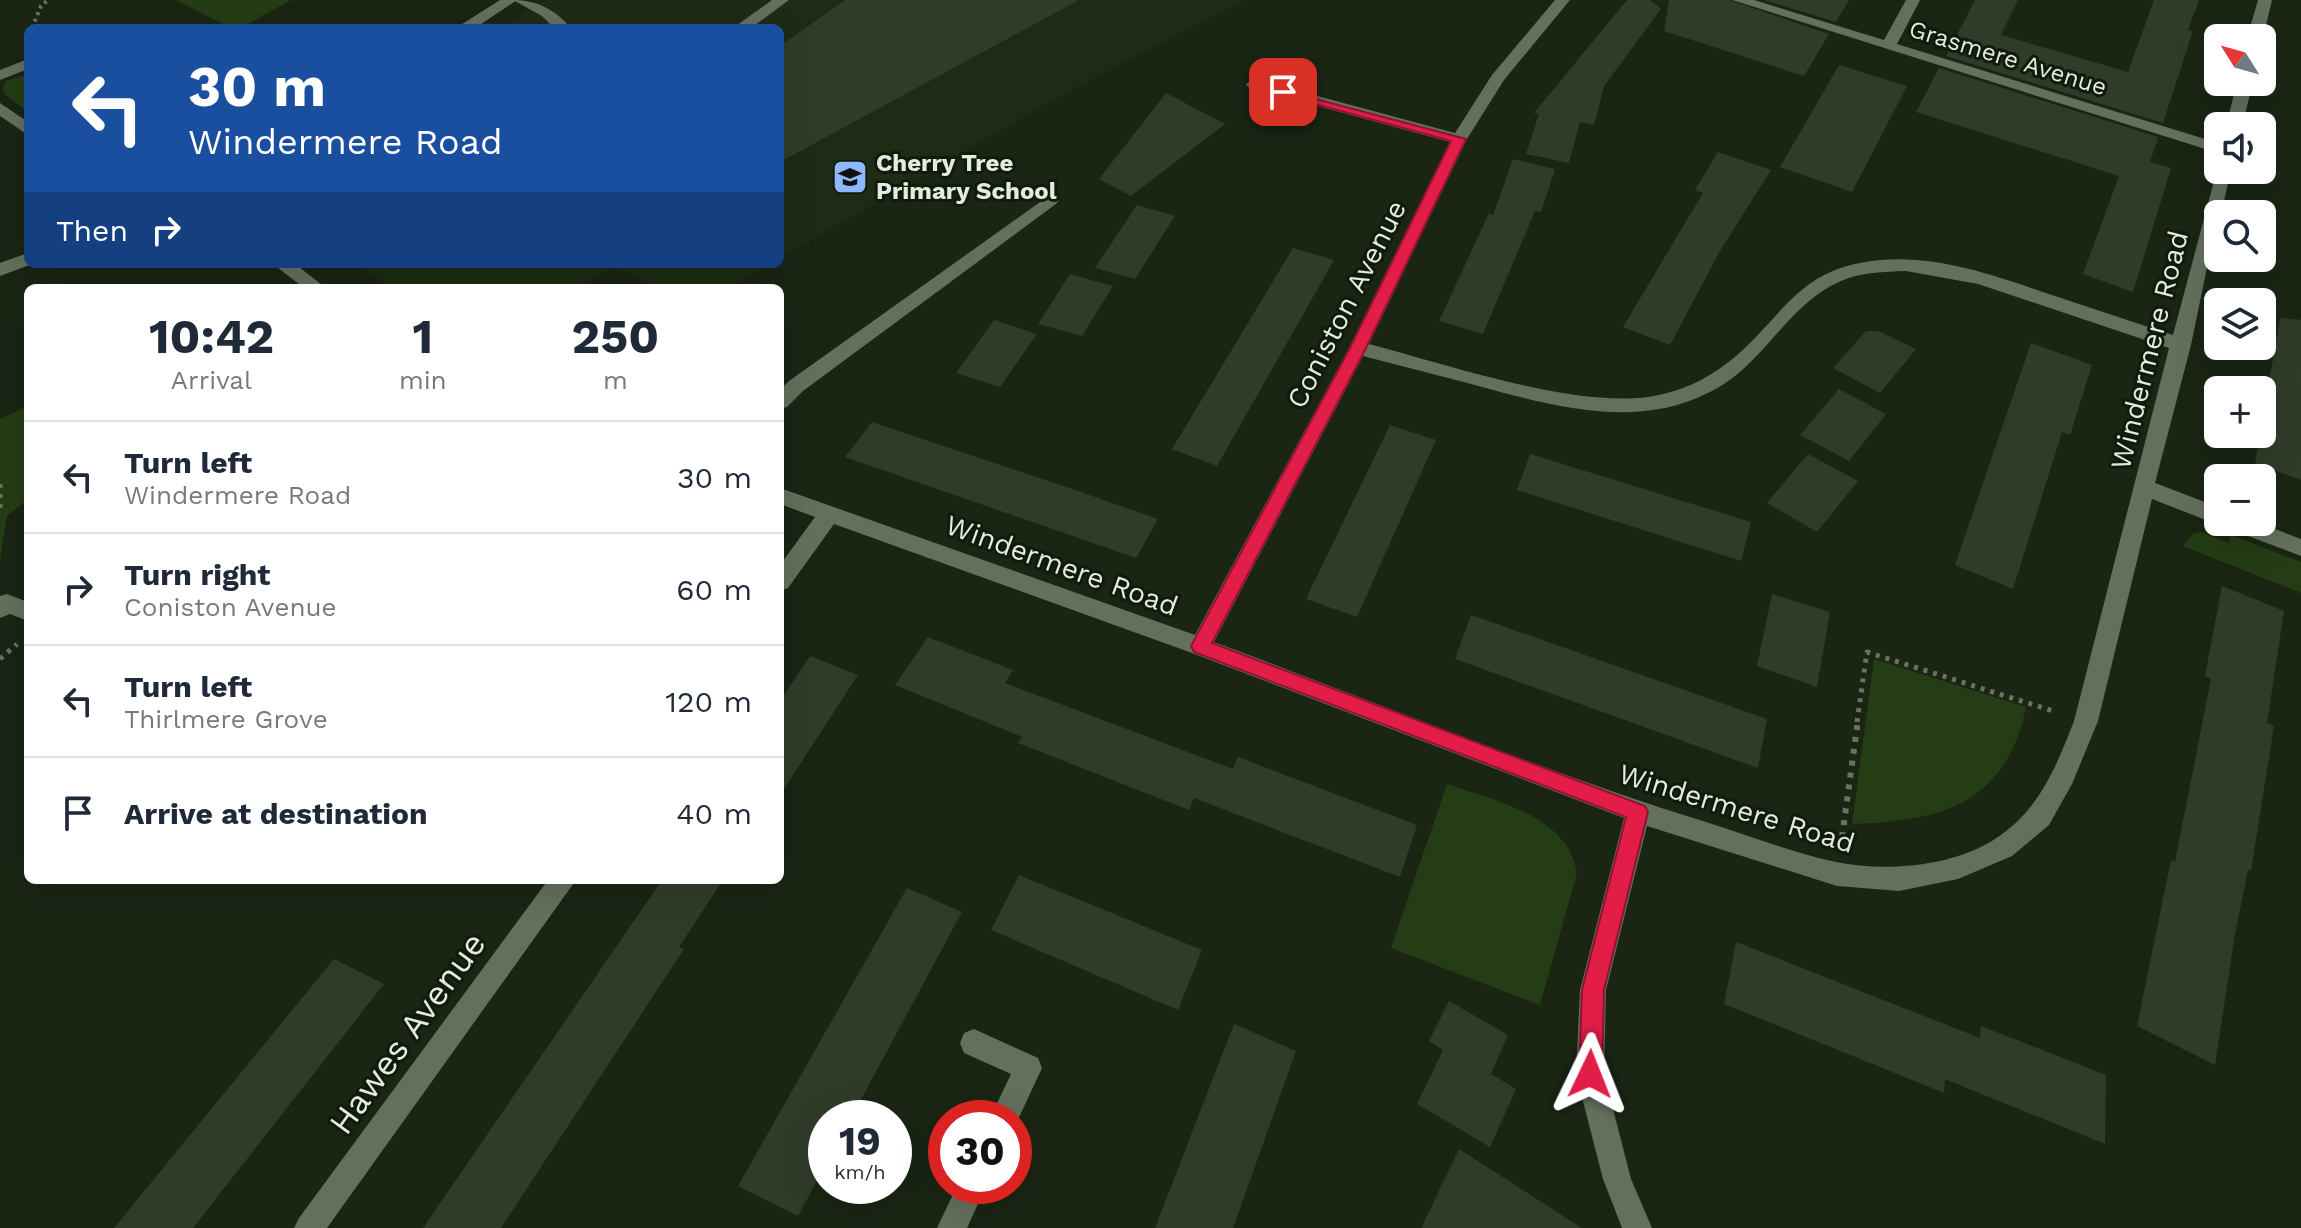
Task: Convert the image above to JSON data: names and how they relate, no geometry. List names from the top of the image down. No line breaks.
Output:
{"streets":{"street":["Grasmere Avenue","Coniston Avenue","Windermere Road","Hawes Avenue"]},"crossings":[["Coniston Avenue","Windermere Road"]],"places":{"school or university":["Cherry Tree Primary School"]},"north":"top left","page":{"map_buttons":["+","−"],"turn":["30 m","Windermere Road"],"then":"Then","eta":["10:42","Arrival","1","min","250","m"],"list":[{"name":"Turn left","note":"Windermere Road","value":"30 m"},{"name":"Turn right","note":"Coniston Avenue","value":"60 m"},{"name":"Turn left","note":"Thirlmere Grove","value":"120 m"},{"name":"Arrive at destination","value":"40 m"}],"speed":"19 km/h","limit":"30"}}
